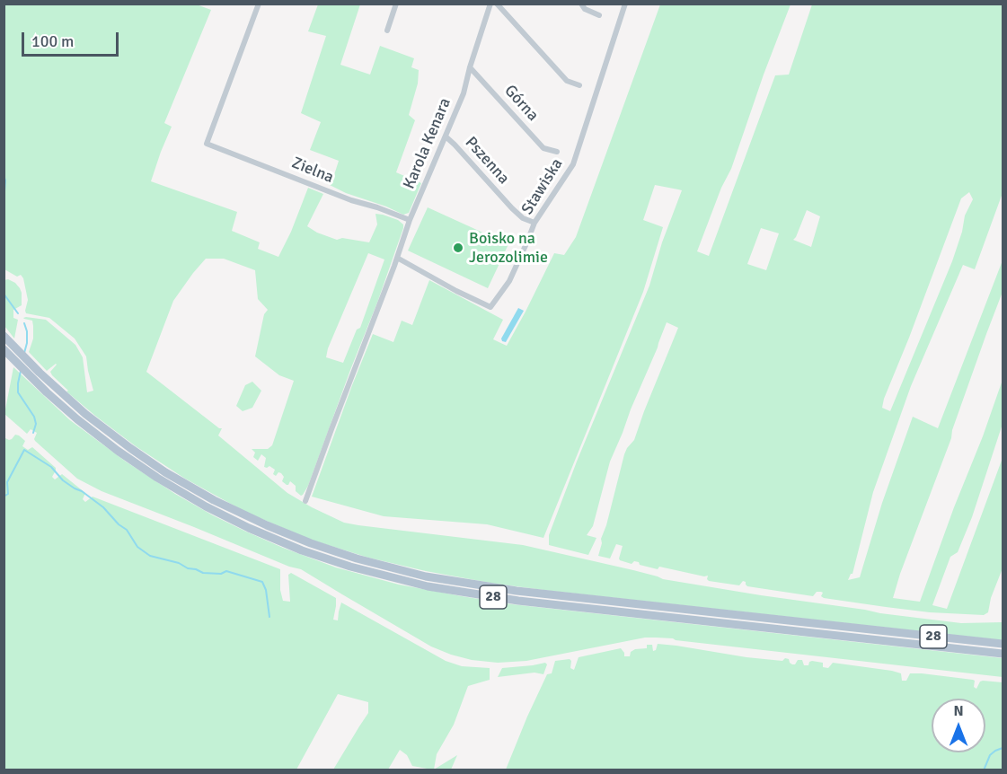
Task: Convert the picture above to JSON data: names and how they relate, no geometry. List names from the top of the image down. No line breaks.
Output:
{"streets":{"main road":["28"],"street":["Górna","Karola Kenara","Pszenna","Zielna","Stawiska"]},"crossings":[["Górna","Karola Kenara"],["Karola Kenara","Pszenna"],["Karola Kenara","Zielna"],["Karola Kenara","Stawiska"],["Pszenna","Stawiska"]],"places":["Boisko na Jerozolimie"],"scale_bar":"100 m","north":"top"}
